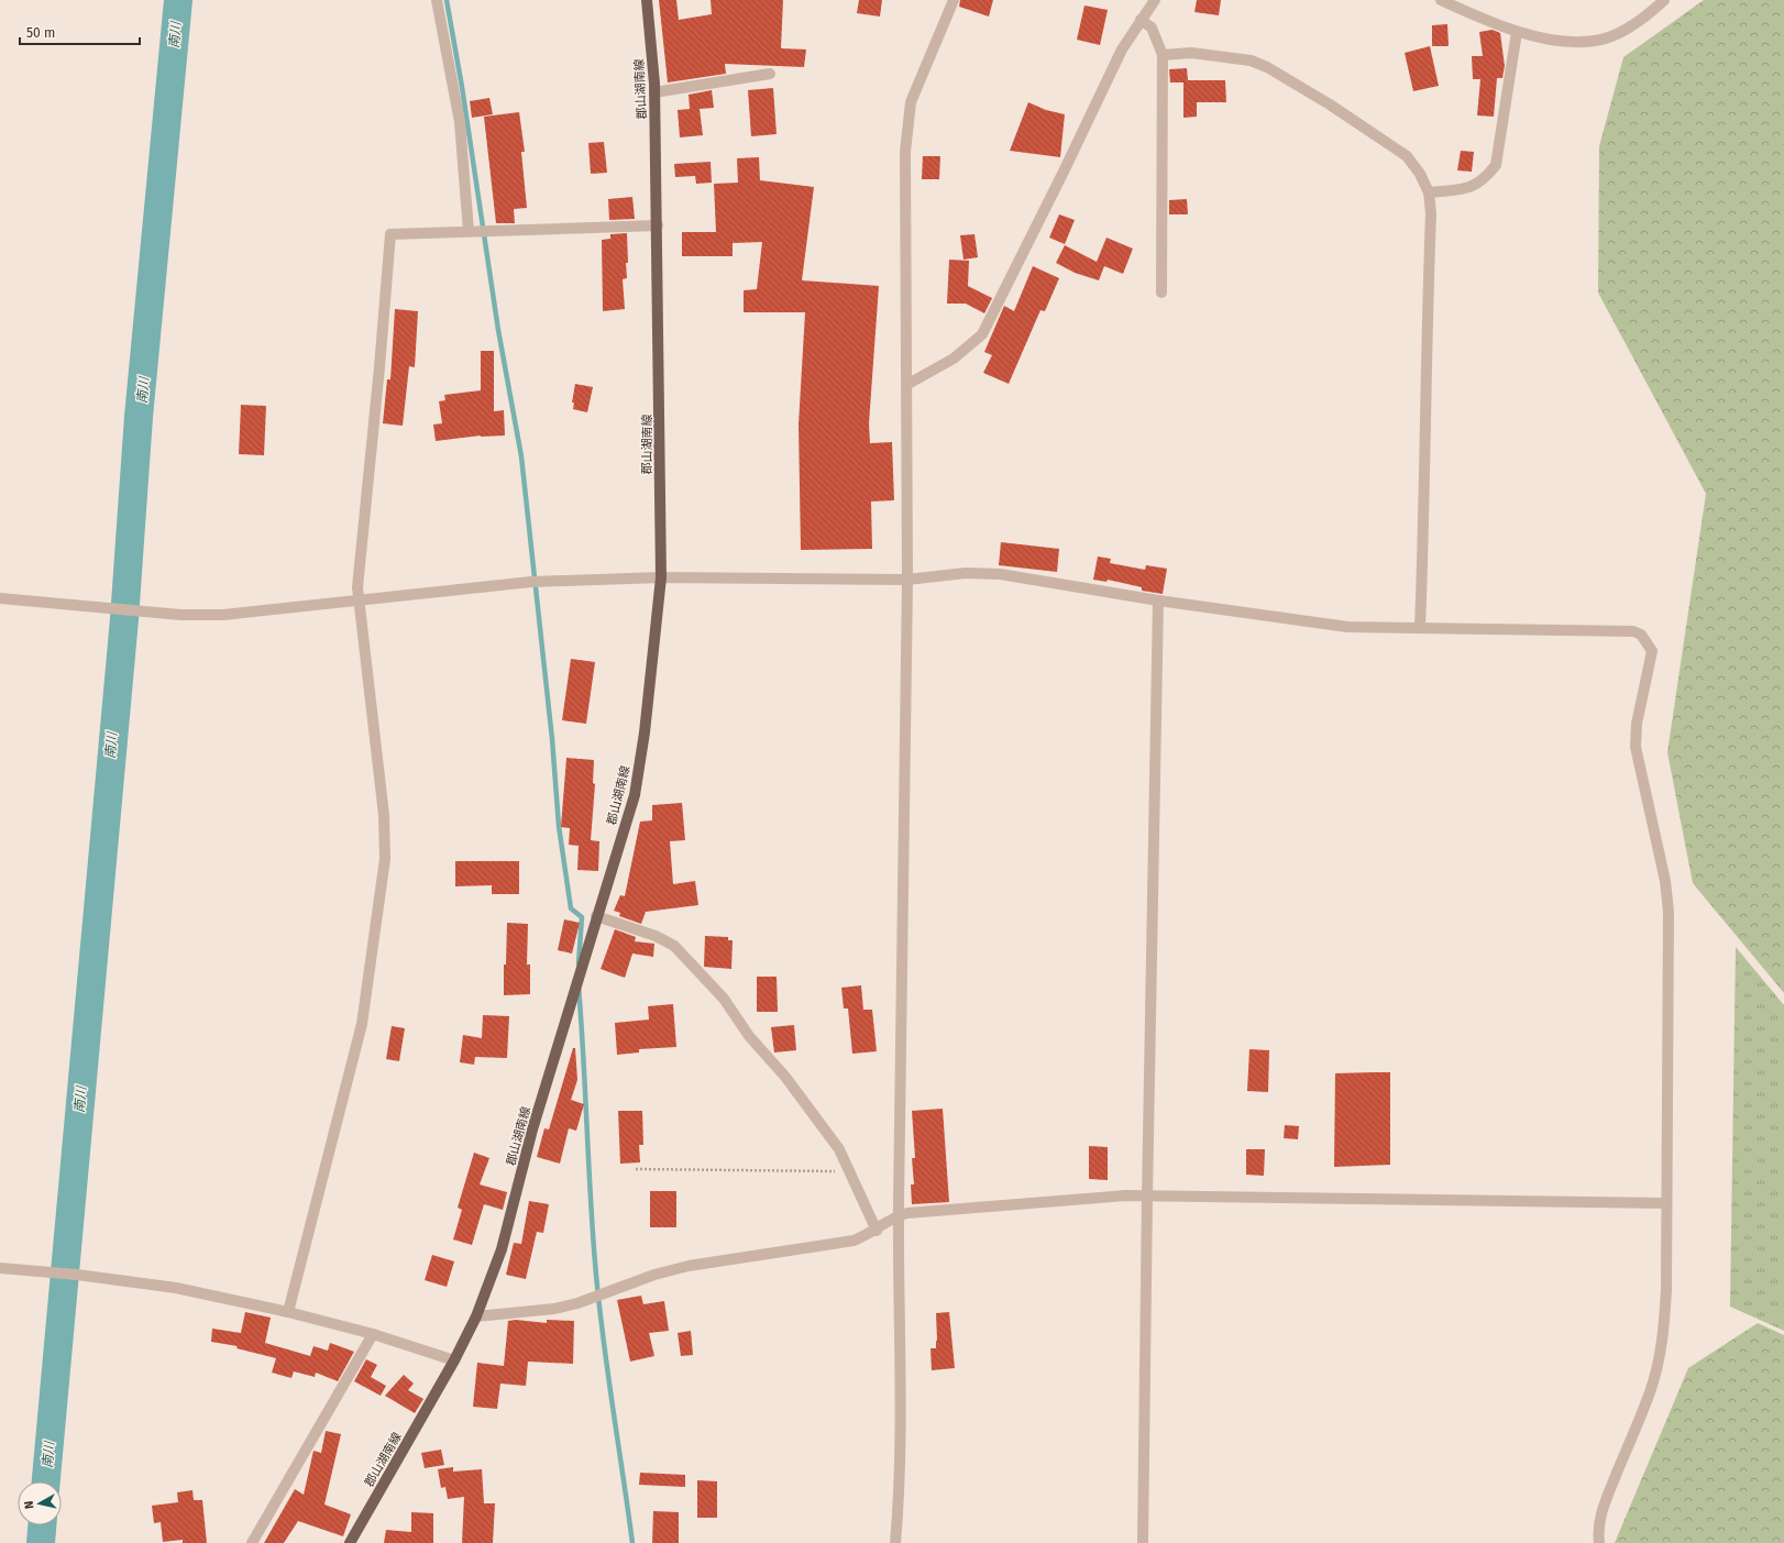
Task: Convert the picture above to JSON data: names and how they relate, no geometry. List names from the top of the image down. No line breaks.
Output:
{"streets":{"main road":["郡山湖南線"]},"water":["南川"],"scale_bar":"50 m","north":"left"}
